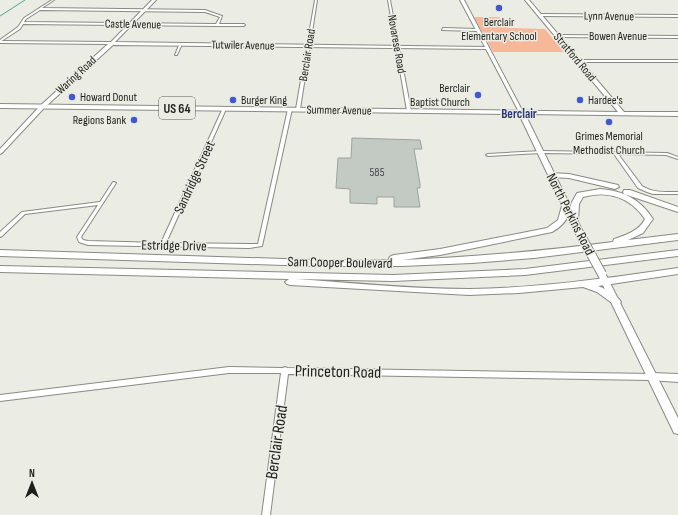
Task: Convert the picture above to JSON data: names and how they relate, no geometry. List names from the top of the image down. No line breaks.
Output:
{"streets":{"highway":["Sam Cooper Boulevard"],"main road":["Stratford Road","US 64","Summer Avenue","North Perkins Road"],"street":["Lynn Avenue","Castle Avenue","Bowen Avenue","Novarese Road","Tutwiler Avenue","Berclair Road","Waring Road","Sandridge Street","Estridge Drive","Princeton Road"]},"crossings":[["Lynn Avenue","Stratford Road"],["Castle Avenue","Waring Road"],["Bowen Avenue","Stratford Road"],["Novarese Road","Tutwiler Avenue"],["Novarese Road","Summer Avenue"],["Tutwiler Avenue","Berclair Road"],["Tutwiler Avenue","Waring Road"],["Tutwiler Avenue","North Perkins Road"],["Berclair Road","Summer Avenue"],["Berclair Road","Princeton Road"],["Stratford Road","Summer Avenue"],["Waring Road","Summer Avenue"],["Summer Avenue","Sandridge Street"],["Summer Avenue","North Perkins Road"],["Summer Avenue","Estridge Drive"],["Sandridge Street","Estridge Drive"],["North Perkins Road","Princeton Road"]],"districts":["Berclair"],"places":["Berclair Elementary School","Berclair Baptist Church","Howard Donut","Burger King","Hardee's","Regions Bank","Grimes Memorial Methodist Church"],"house_numbers":["585"],"north":"top"}
